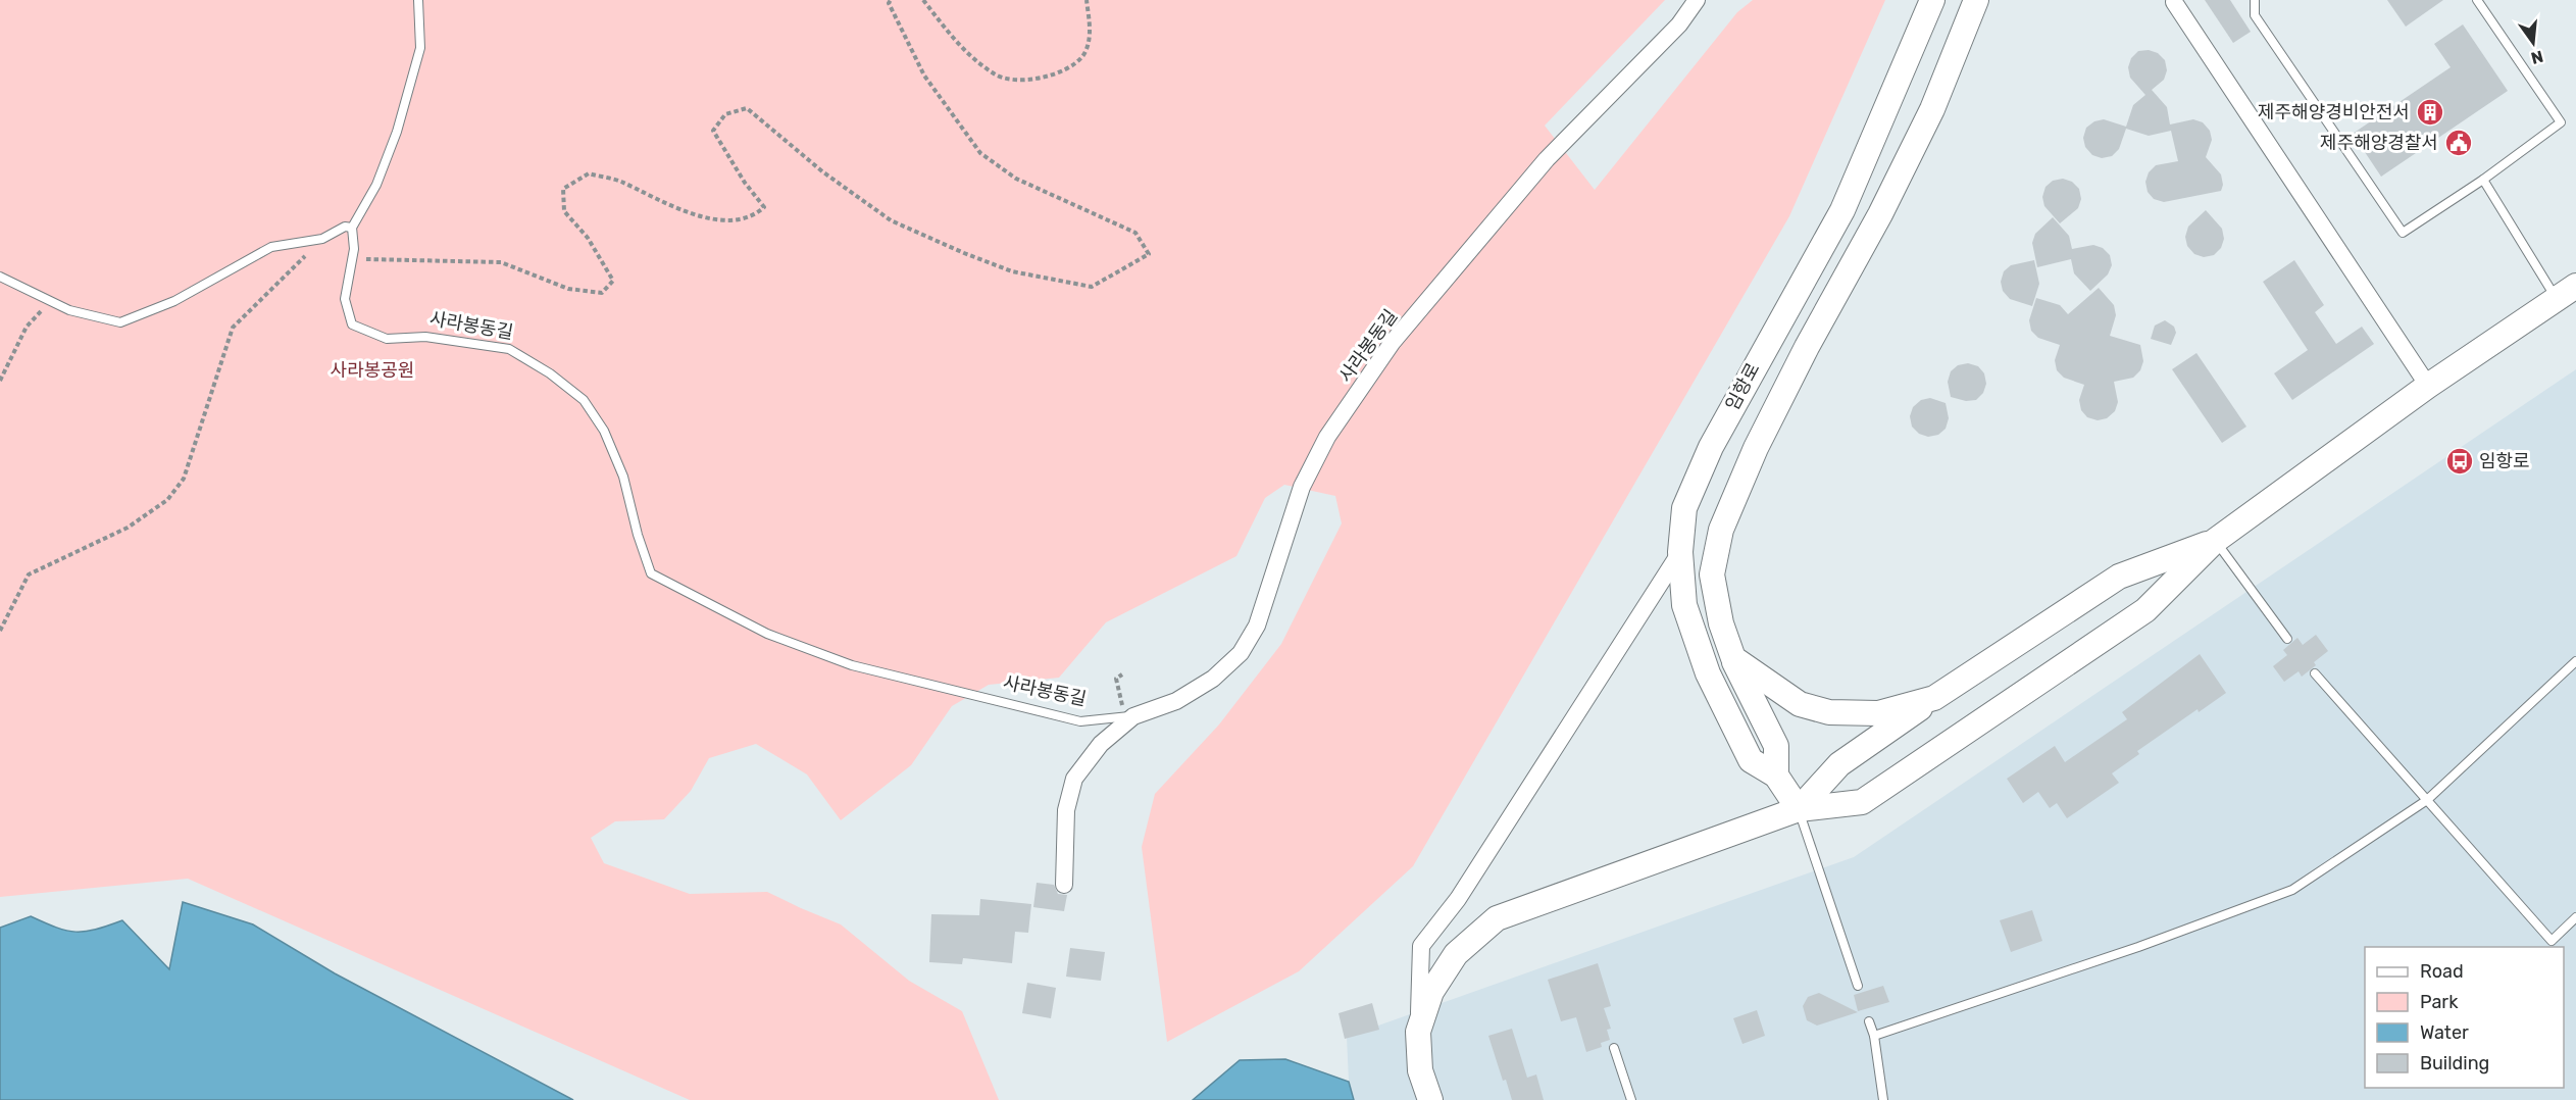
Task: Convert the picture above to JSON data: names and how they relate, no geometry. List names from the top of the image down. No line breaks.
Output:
{"streets":{"main road":["임항로"],"street":["사라봉동길"]},"parks":["사라봉공원"],"places":{"building":["제주해양경비안전서"],"public building":["제주해양경찰서"],"bus stop":["임항로"]},"legend":["Road","Park","Water","Building"],"north":"bottom"}
